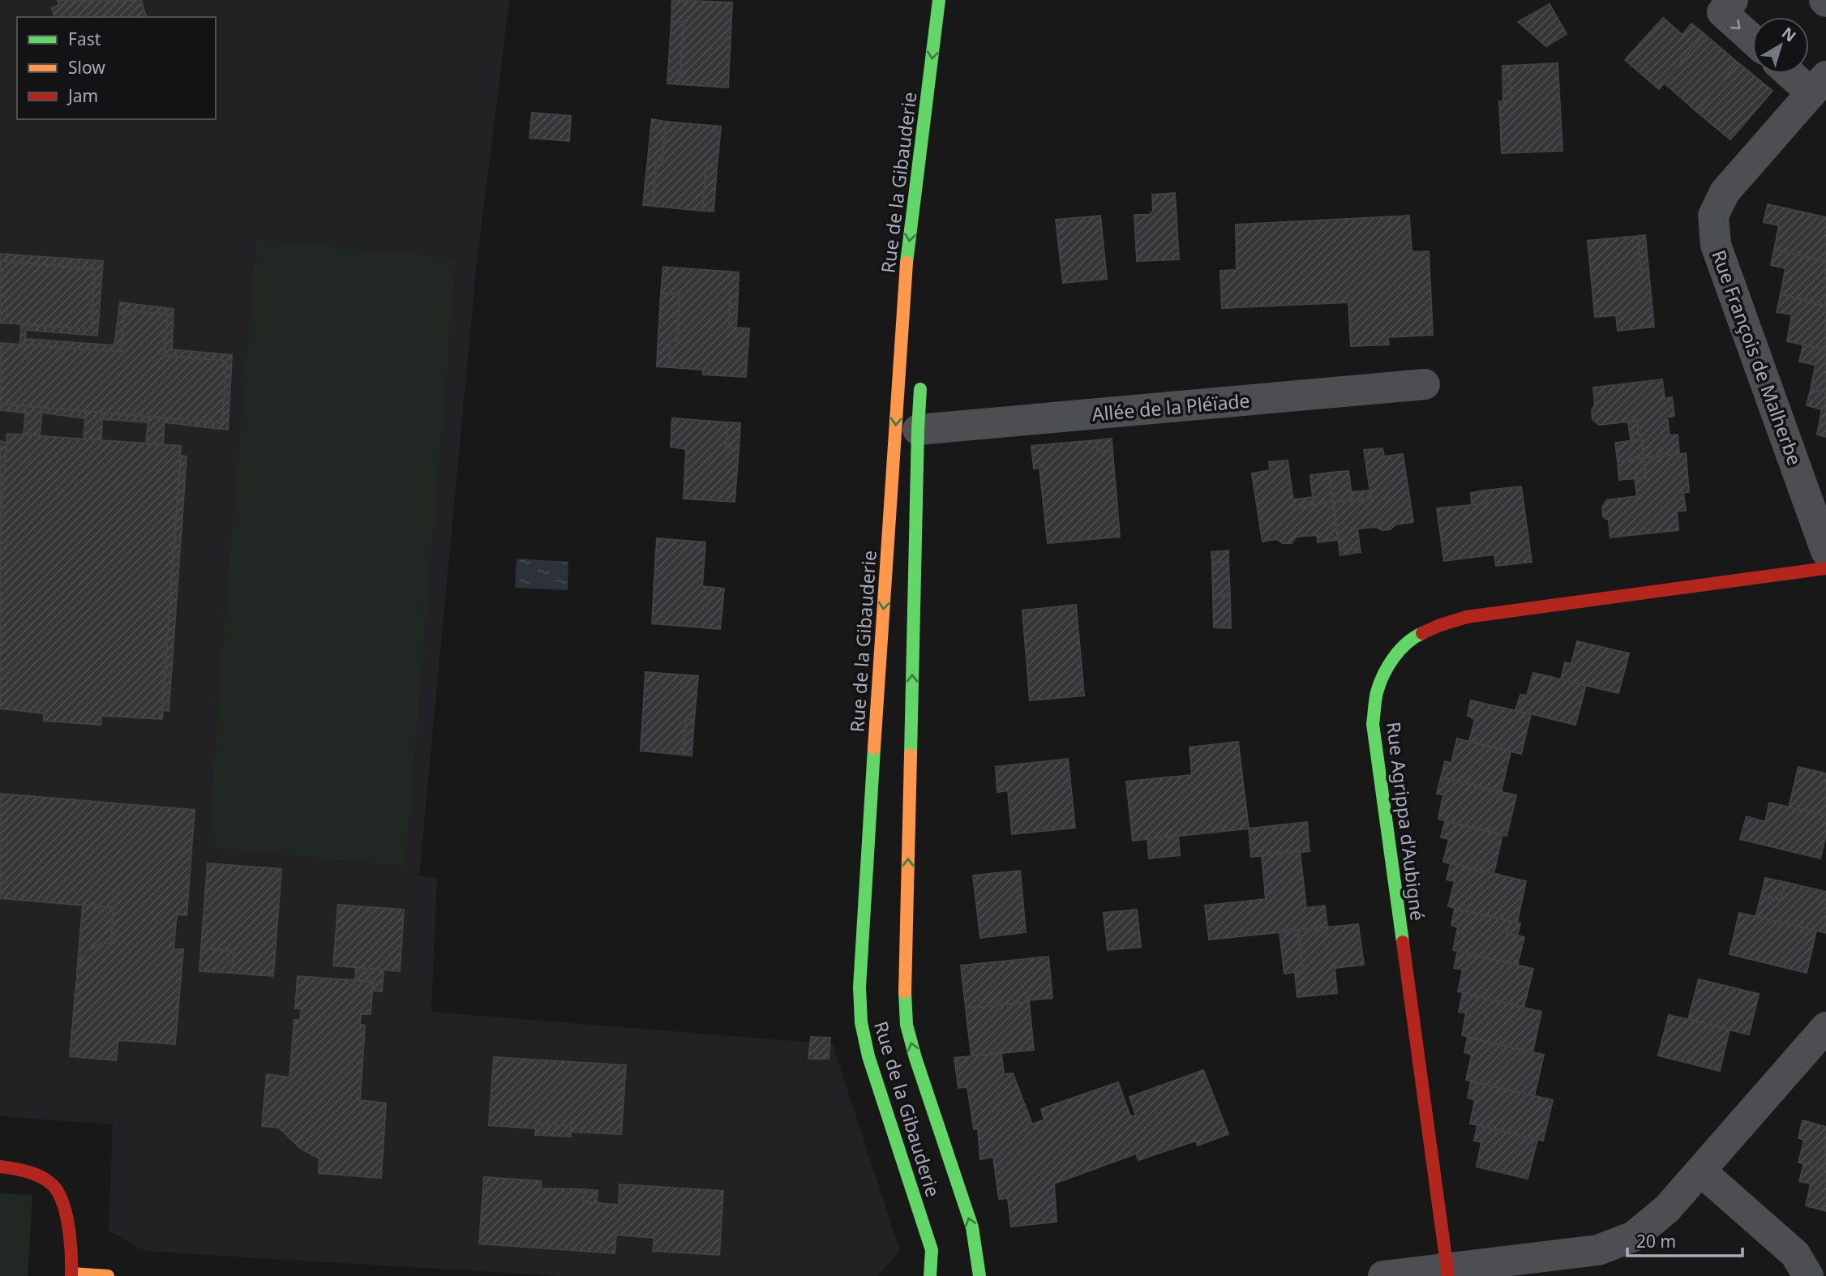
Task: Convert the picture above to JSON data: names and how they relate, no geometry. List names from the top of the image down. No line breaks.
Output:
{"streets":{"street":["Rue de la Gibauderie","Rue François de Malherbe","Allée de la Pléïade","Rue Agrippa d'Aubigné"]},"crossings":[["Rue de la Gibauderie","Allée de la Pléïade"]],"legend":["Fast","Slow","Jam"],"scale_bar":"20 m","north":"top right"}
